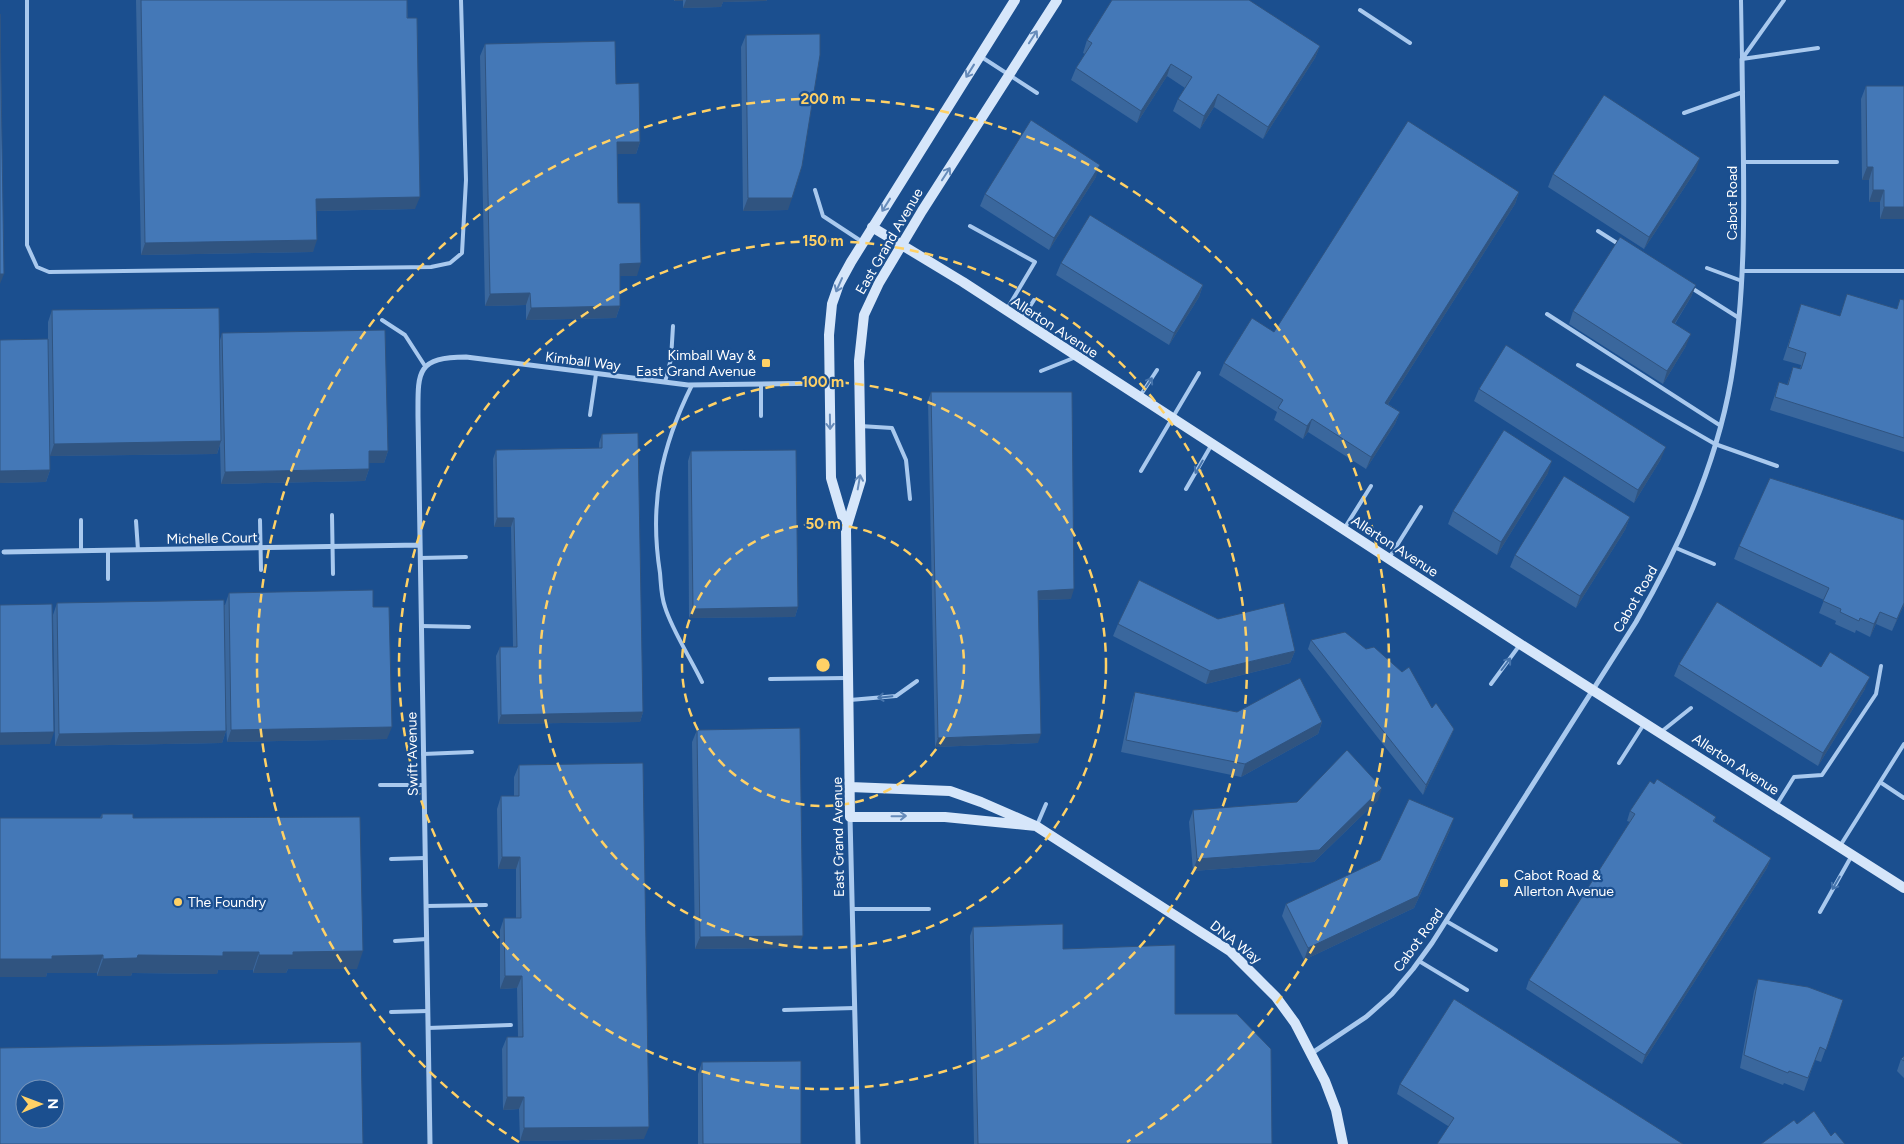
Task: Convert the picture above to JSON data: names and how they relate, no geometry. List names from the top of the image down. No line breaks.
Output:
{"streets":{"main road":["East Grand Avenue","Allerton Avenue","DNA Way"],"street":["Cabot Road","Kimball Way","Michelle Court","Swift Avenue"]},"crossings":[["Cabot Road","Allerton Avenue"],["Cabot Road","DNA Way"],["East Grand Avenue","Allerton Avenue"],["East Grand Avenue","Kimball Way"],["East Grand Avenue","DNA Way"],["Kimball Way","Swift Avenue"],["Michelle Court","Swift Avenue"]],"places":{"transit":["Kimball Way & East Grand Avenue","Cabot Road & Allerton Avenue"],"other":["The Foundry"]},"north":"right","rings":["200 m","150 m","100 m","50 m"]}
